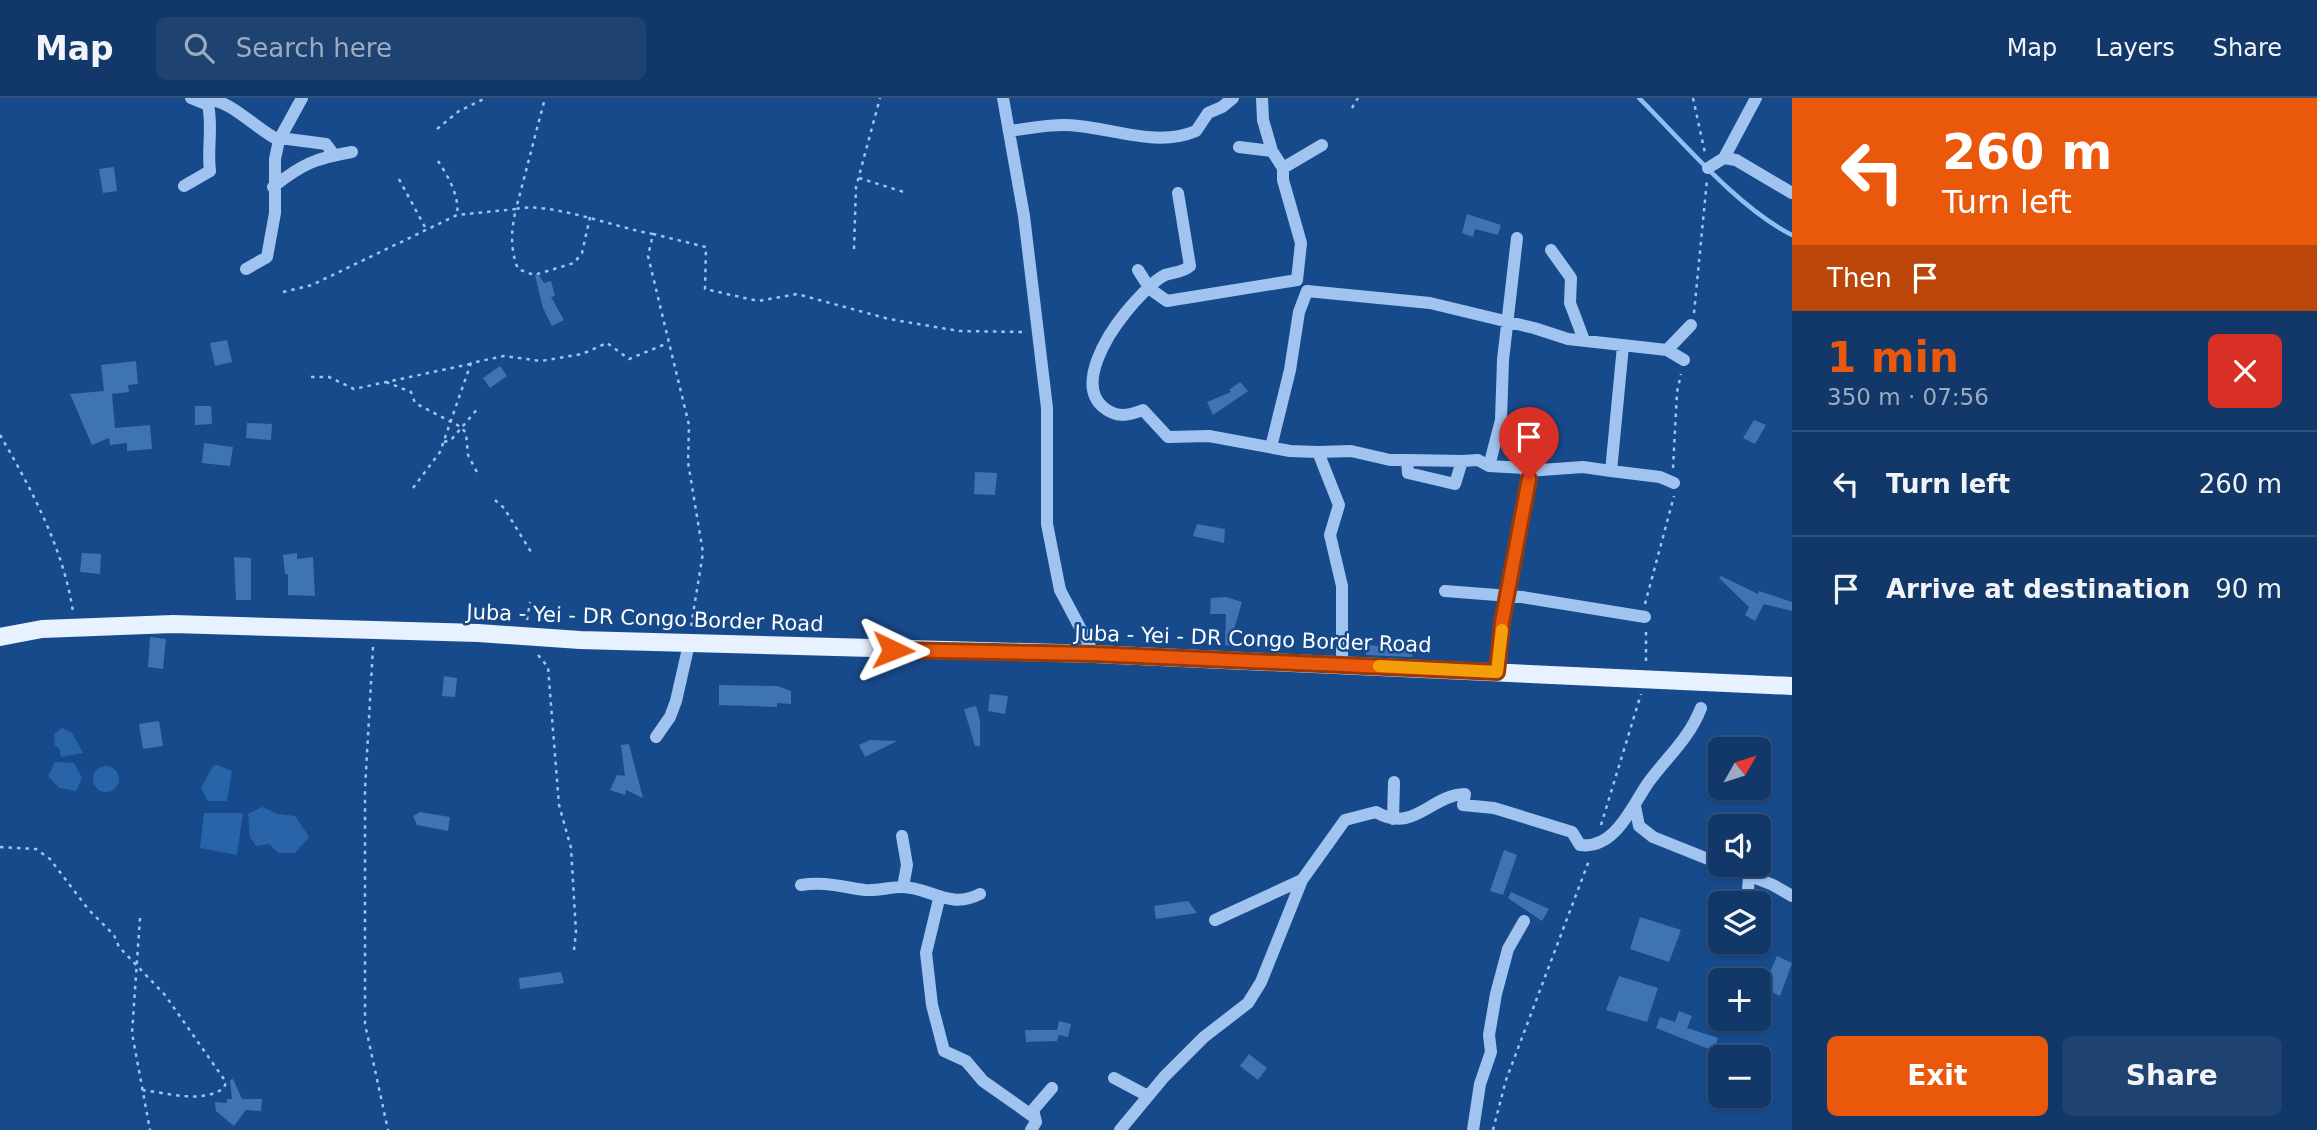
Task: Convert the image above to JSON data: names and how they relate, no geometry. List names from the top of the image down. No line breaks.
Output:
{"streets":{"main road":["Juba - Yei - DR Congo Border Road"]},"north":"top right","page":{"header":"Map","search":"Search here","nav":["Map","Layers","Share"],"turn":["260 m","Turn left"],"then":"Then","heading":["1 min","350 m · 07:56"],"list":[{"name":"Turn left","value":"260 m"},{"name":"Arrive at destination","value":"90 m"}],"map_buttons":["+","−"],"buttons":["Exit","Share"]}}
